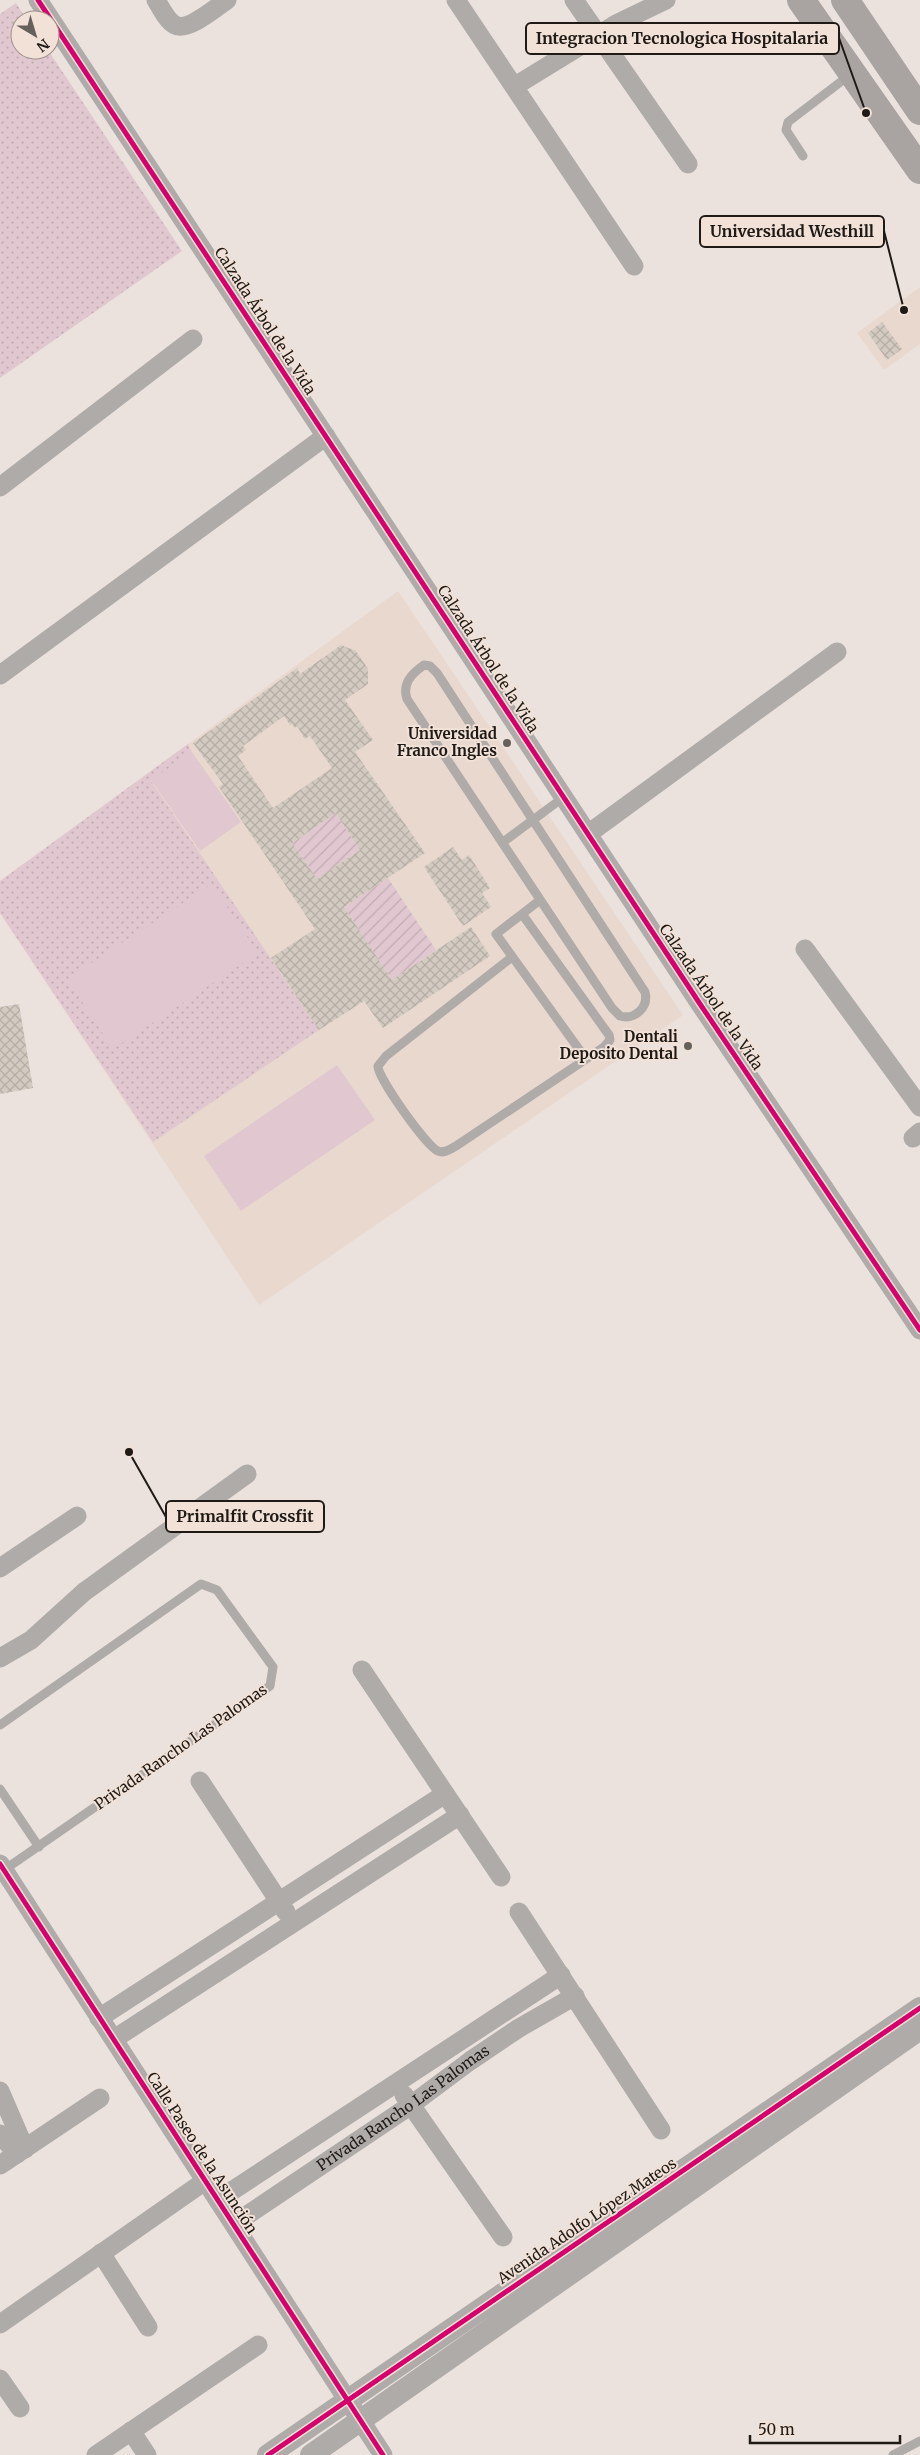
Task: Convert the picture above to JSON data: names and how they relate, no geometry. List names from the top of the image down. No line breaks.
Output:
{"streets":{"street":["Calzada Árbol de la Vida","Privada Rancho Las Palomas","Calle Paseo de la Asunción","Avenida Adolfo López Mateos"]},"crossings":[["Privada Rancho Las Palomas","Calle Paseo de la Asunción"],["Calle Paseo de la Asunción","Avenida Adolfo López Mateos"]],"places":["Integracion Tecnologica Hospitalaria","Universidad Westhill","Universidad Franco Ingles","Dentali Deposito Dental","Primalfit Crossfit"],"scale_bar":"50 m","north":"bottom right"}
